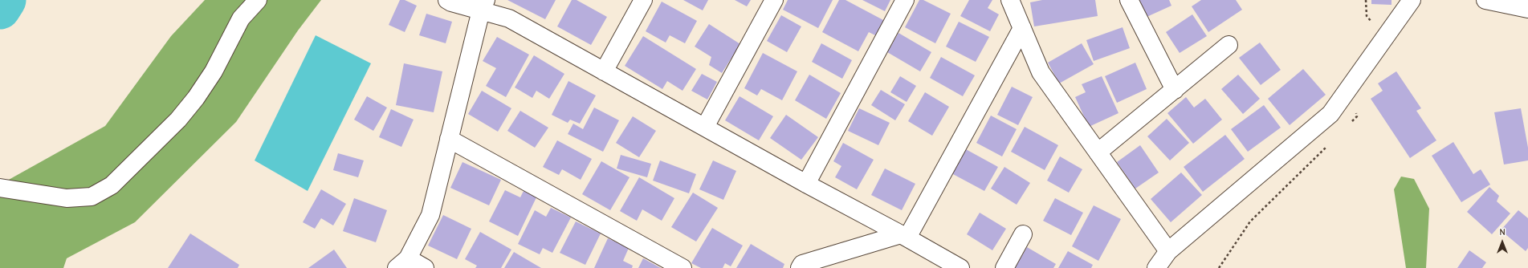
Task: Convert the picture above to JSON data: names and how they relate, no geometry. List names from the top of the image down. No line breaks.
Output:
{"north":"top"}
